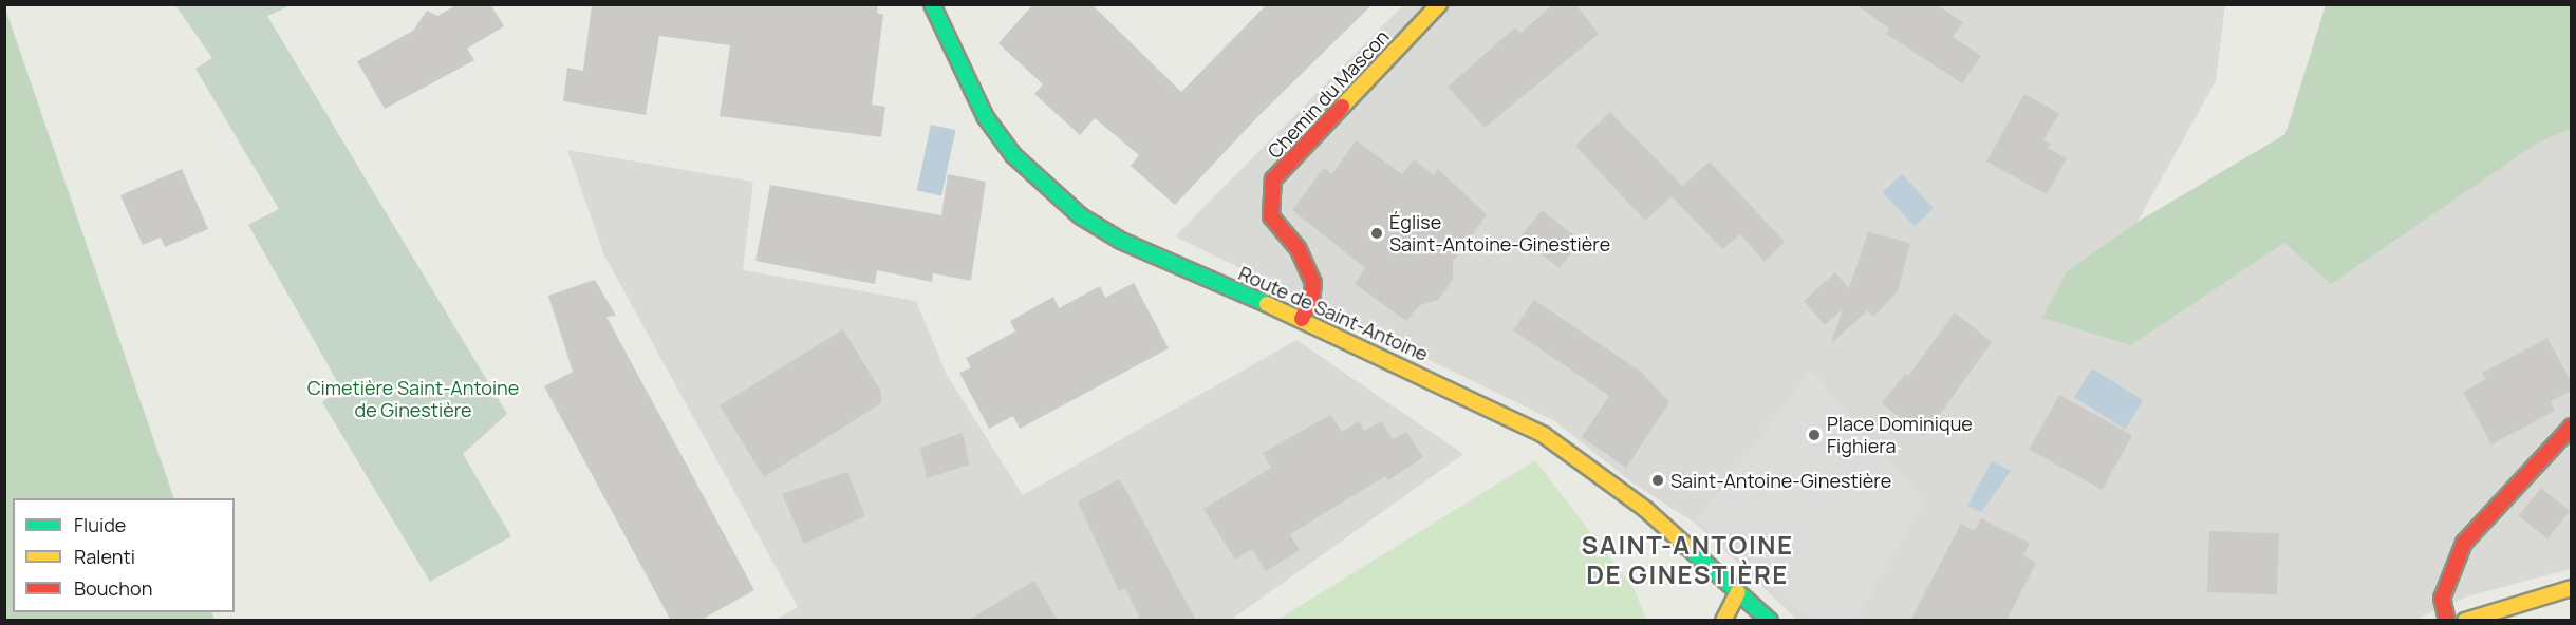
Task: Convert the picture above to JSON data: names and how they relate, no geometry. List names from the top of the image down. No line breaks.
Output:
{"streets":{"street":["Chemin du Mascon","Route de Saint-Antoine"]},"crossings":[["Chemin du Mascon","Route de Saint-Antoine"]],"districts":["SAINT-ANTOINE DE GINESTIÈRE"],"parks":["Cimetière Saint-Antoine de Ginestière"],"places":["Église Saint-Antoine-Ginestière","Place Dominique Fighiera","Saint-Antoine-Ginestière"],"legend":["Fluide","Ralenti","Bouchon"]}
